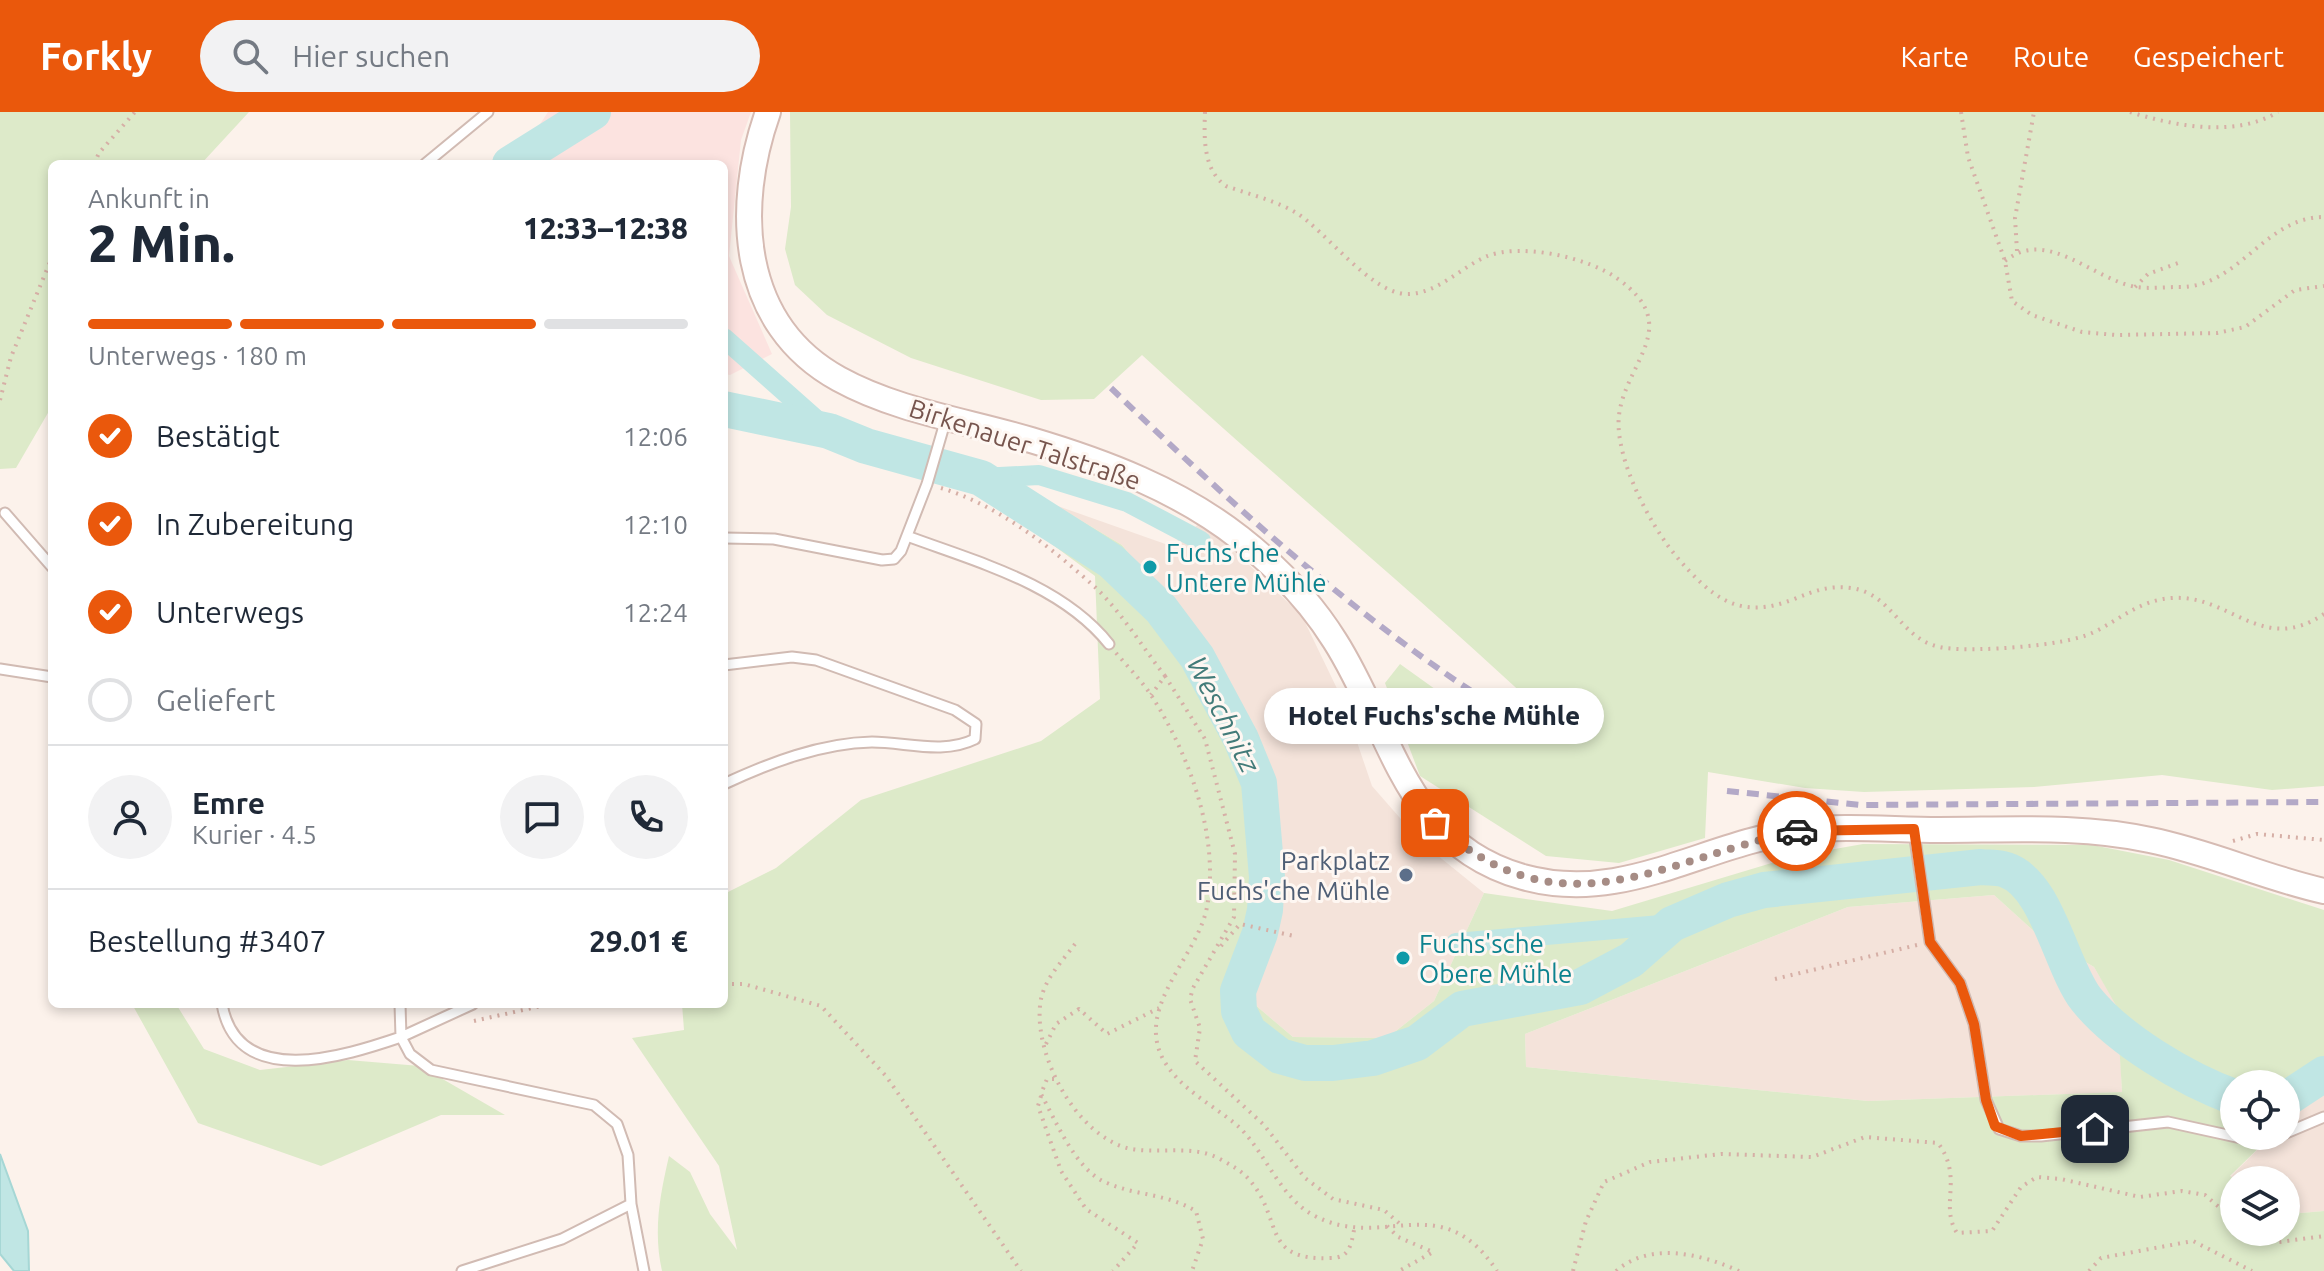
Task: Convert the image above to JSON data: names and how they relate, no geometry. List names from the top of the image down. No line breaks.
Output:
{"streets":{"main road":["Birkenauer Talstraße"]},"water":["Weschnitz"],"places":["Fuchs'che Untere Mühle","Hotel Fuchs'sche Mühle","Parkplatz Fuchs'che Mühle","Fuchs'sche Obere Mühle"],"page":{"header":"Forkly","search":"Hier suchen","nav":["Karte","Route","Gespeichert"],"heading":["2 Min.","Ankunft in","12:33–12:38"],"panel":["Emre","Kurier · 4.5","Bestellung #3407","29.01 €"],"bar":"Unterwegs · 180 m","list":[["Bestätigt","12:06"],["In Zubereitung","12:10"],["Unterwegs","12:24"],"Geliefert"],"bubble":"Hotel Fuchs'sche Mühle"}}
